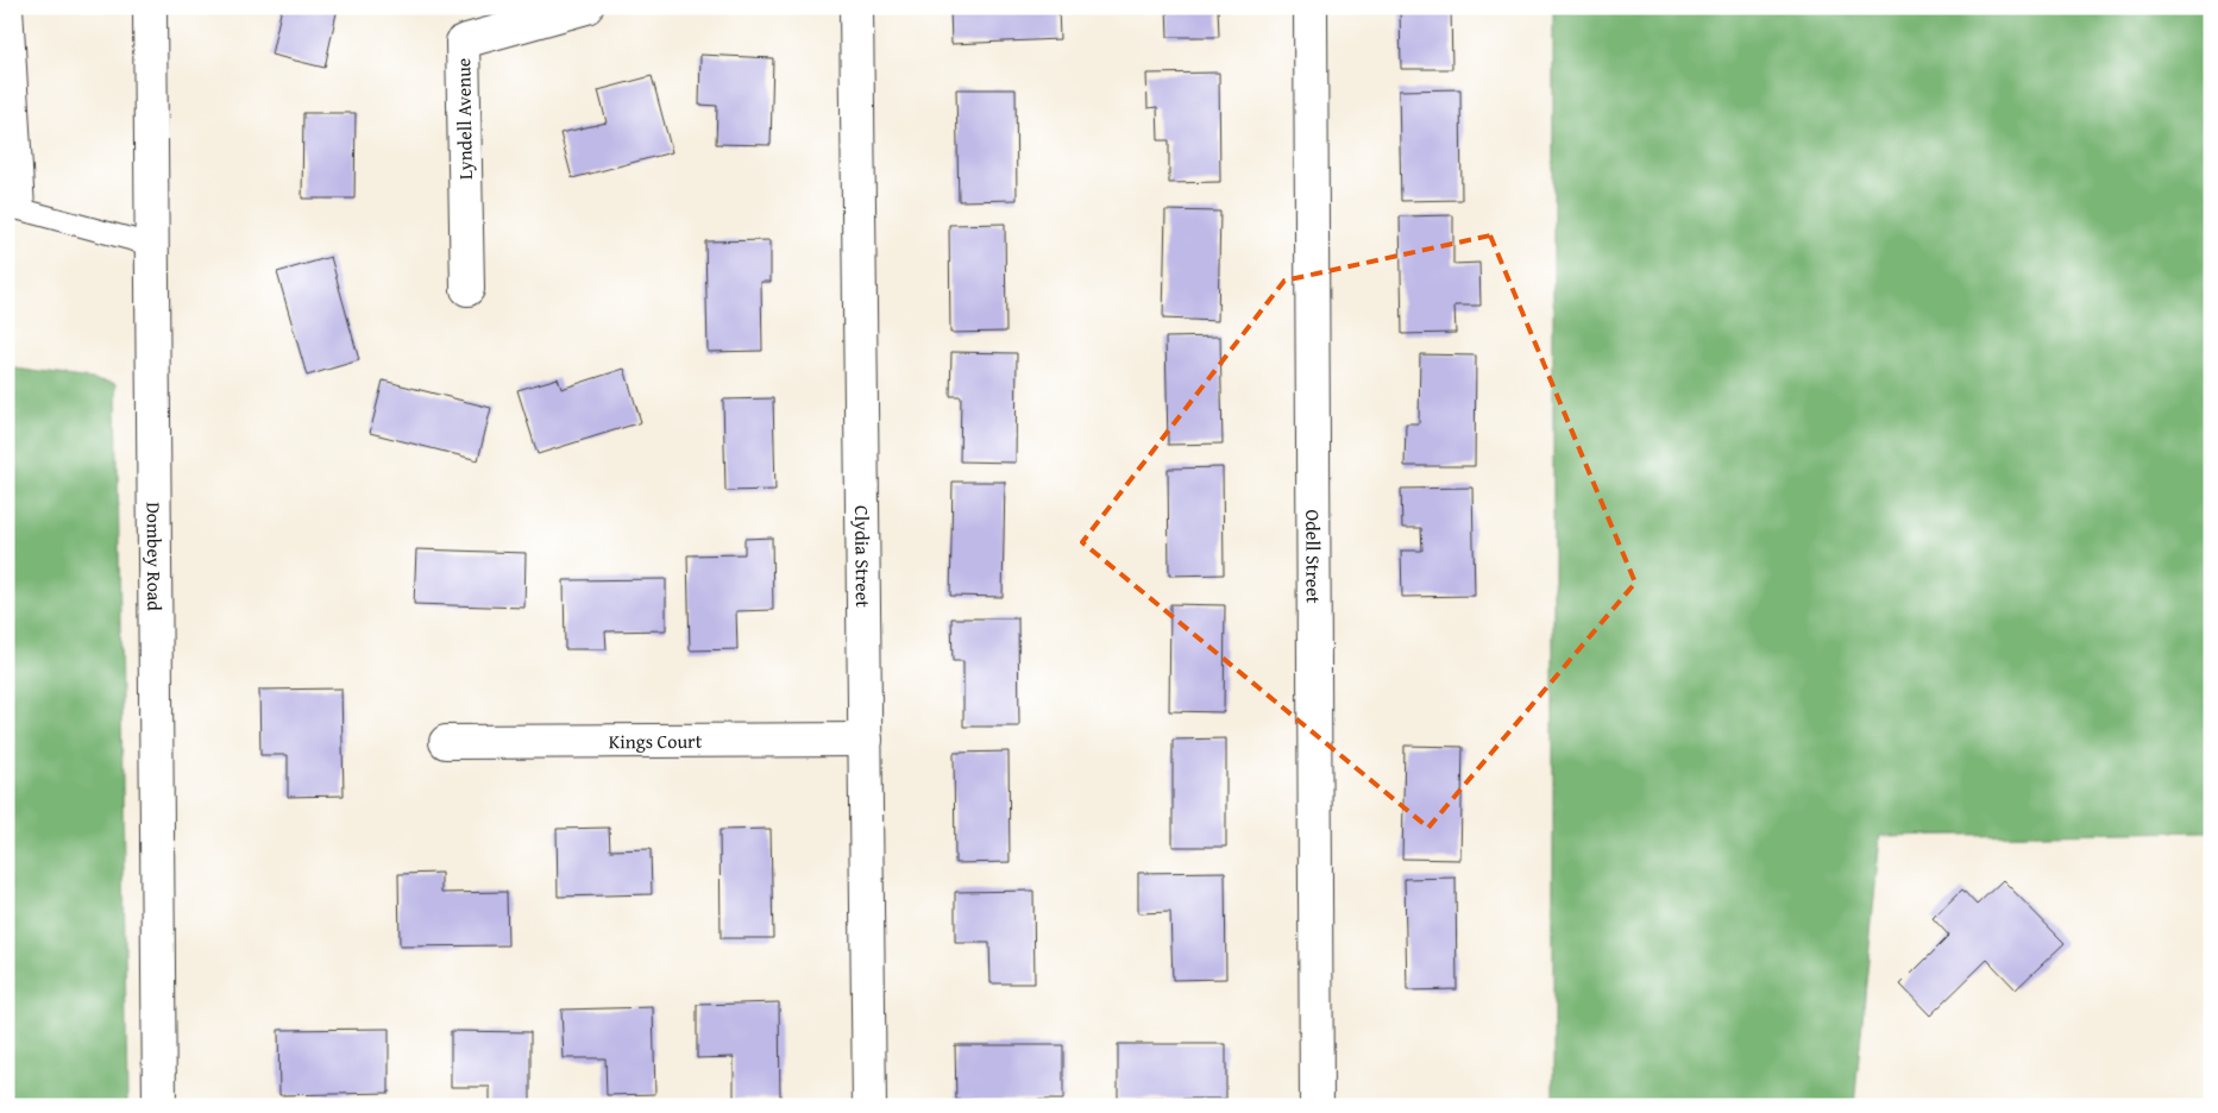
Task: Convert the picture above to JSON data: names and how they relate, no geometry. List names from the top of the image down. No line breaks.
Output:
{"streets":{"street":["Lyndell Avenue","Dombey Road","Clydia Street","Odell Street","Kings Court"]},"crossings":[["Clydia Street","Kings Court"]]}
